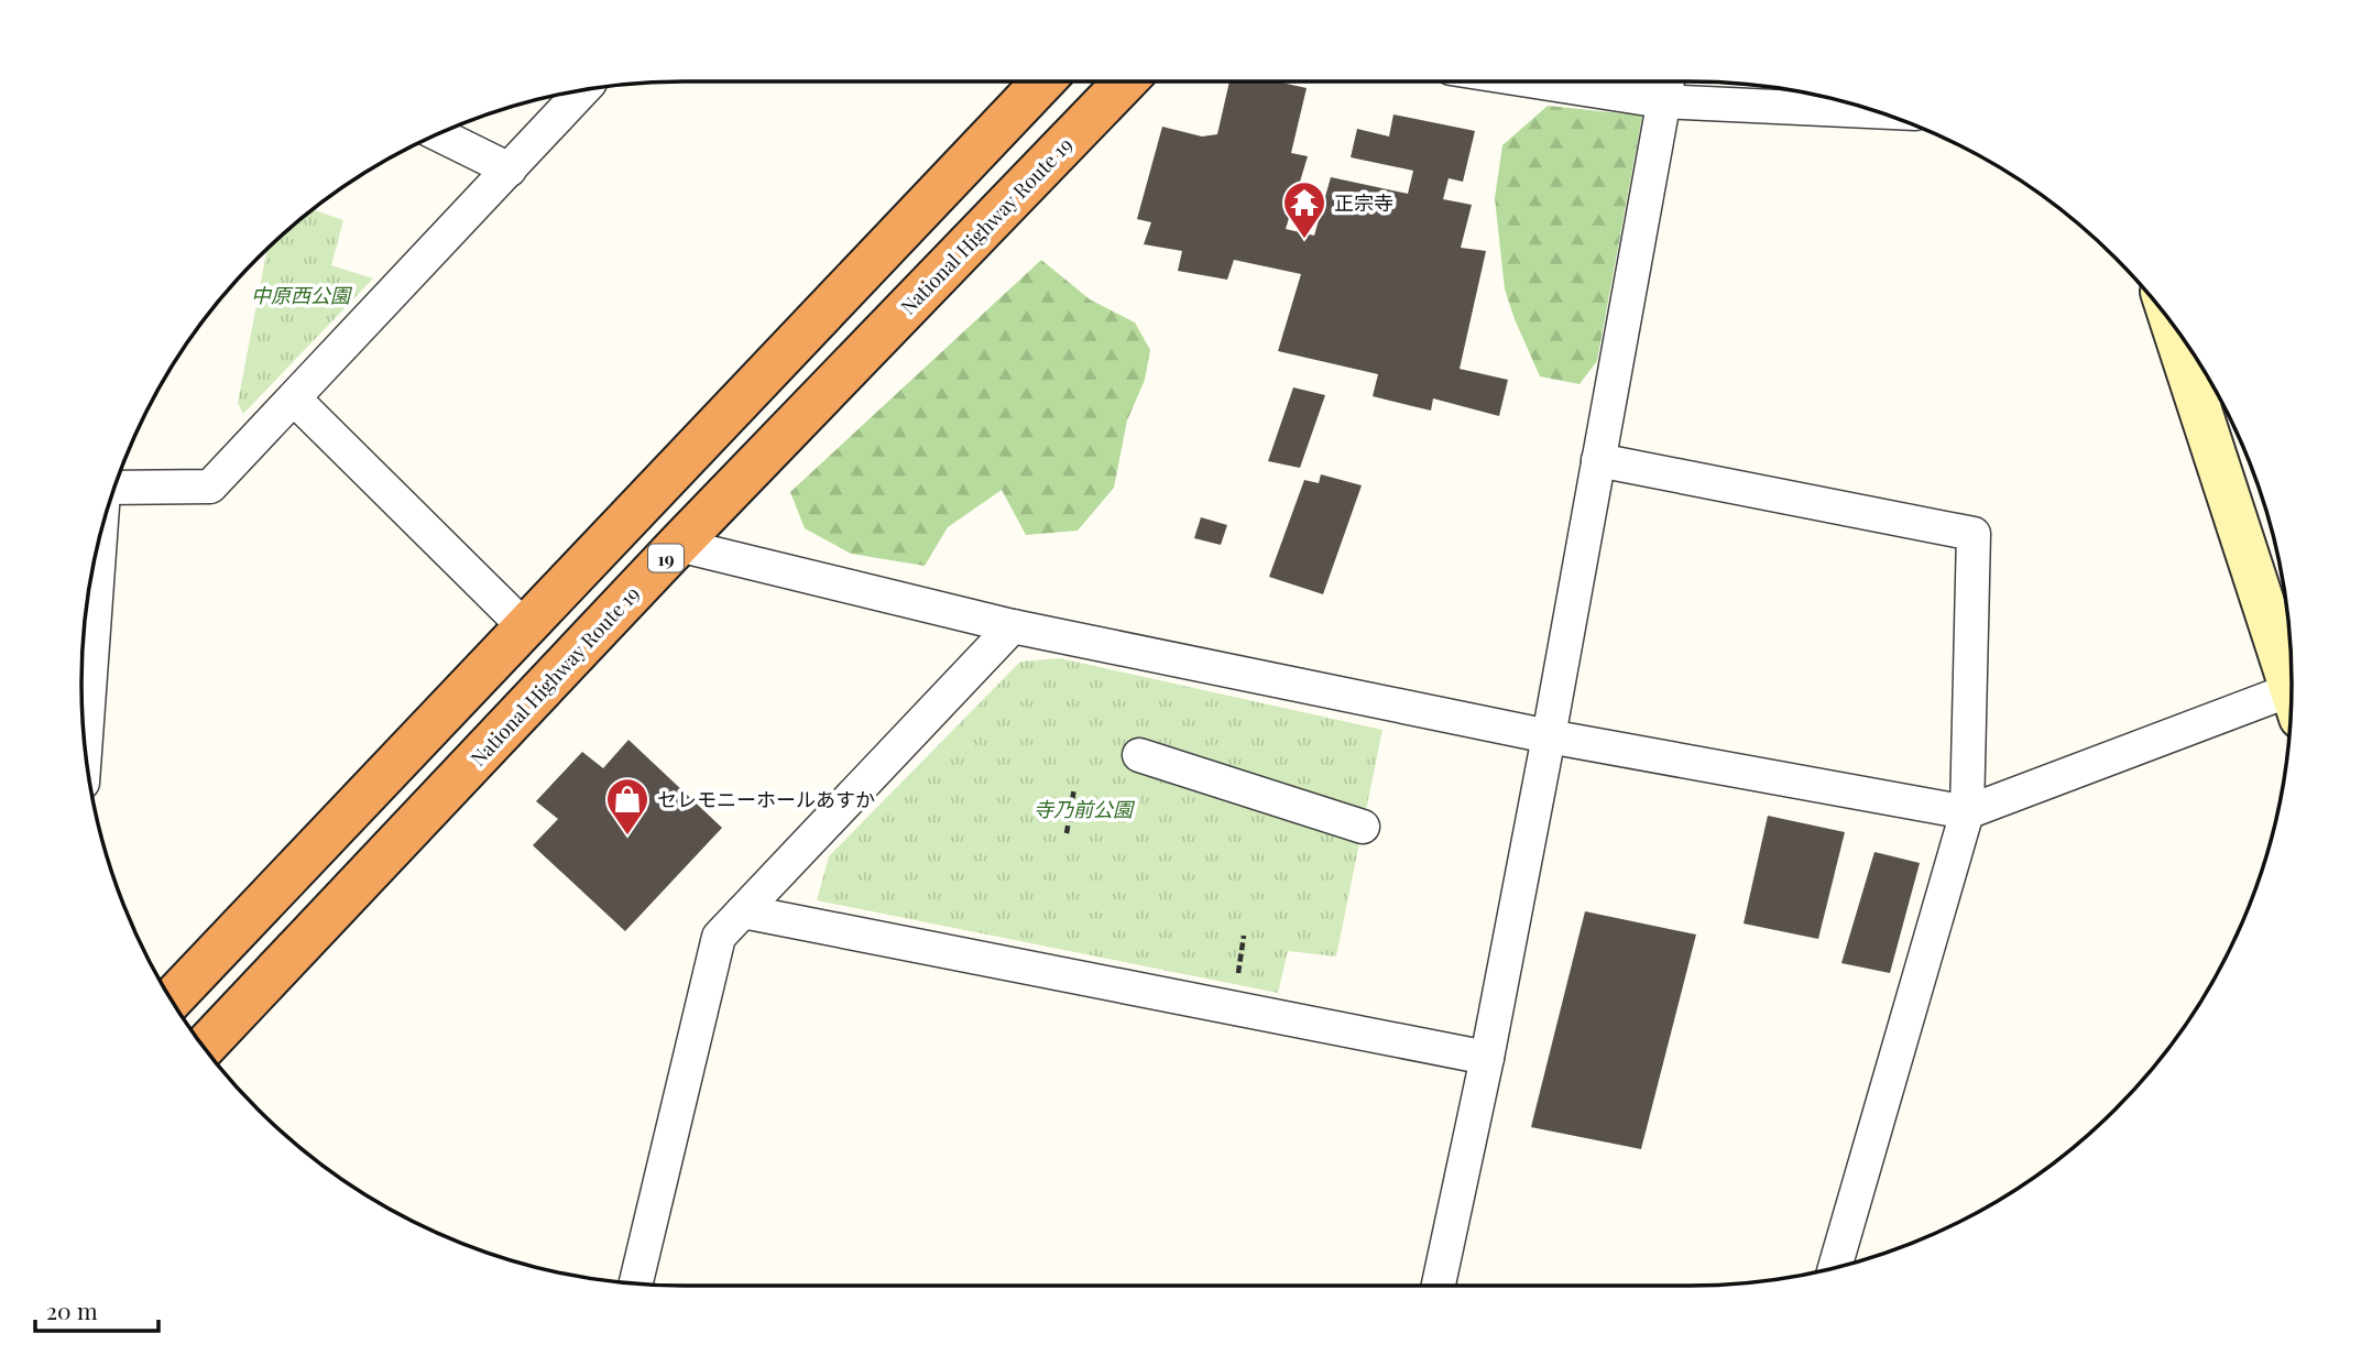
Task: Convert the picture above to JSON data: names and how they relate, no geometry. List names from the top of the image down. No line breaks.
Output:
{"streets":{"highway":["National Highway Route 19","19"]},"parks":["中原西公園","寺乃前公園"],"places":{"temple":["正宗寺"],"shop":["セレモニーホールあすか"]},"scale_bar":"20 m"}
